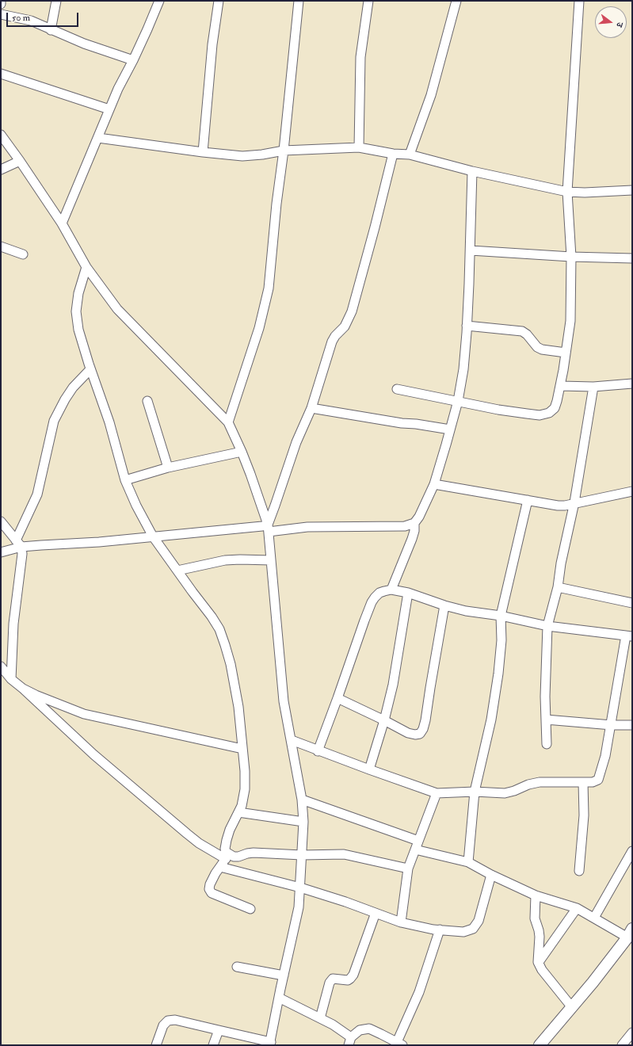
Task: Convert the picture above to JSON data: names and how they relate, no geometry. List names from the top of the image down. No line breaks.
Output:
{"scale_bar":"50 m","north":"right"}
